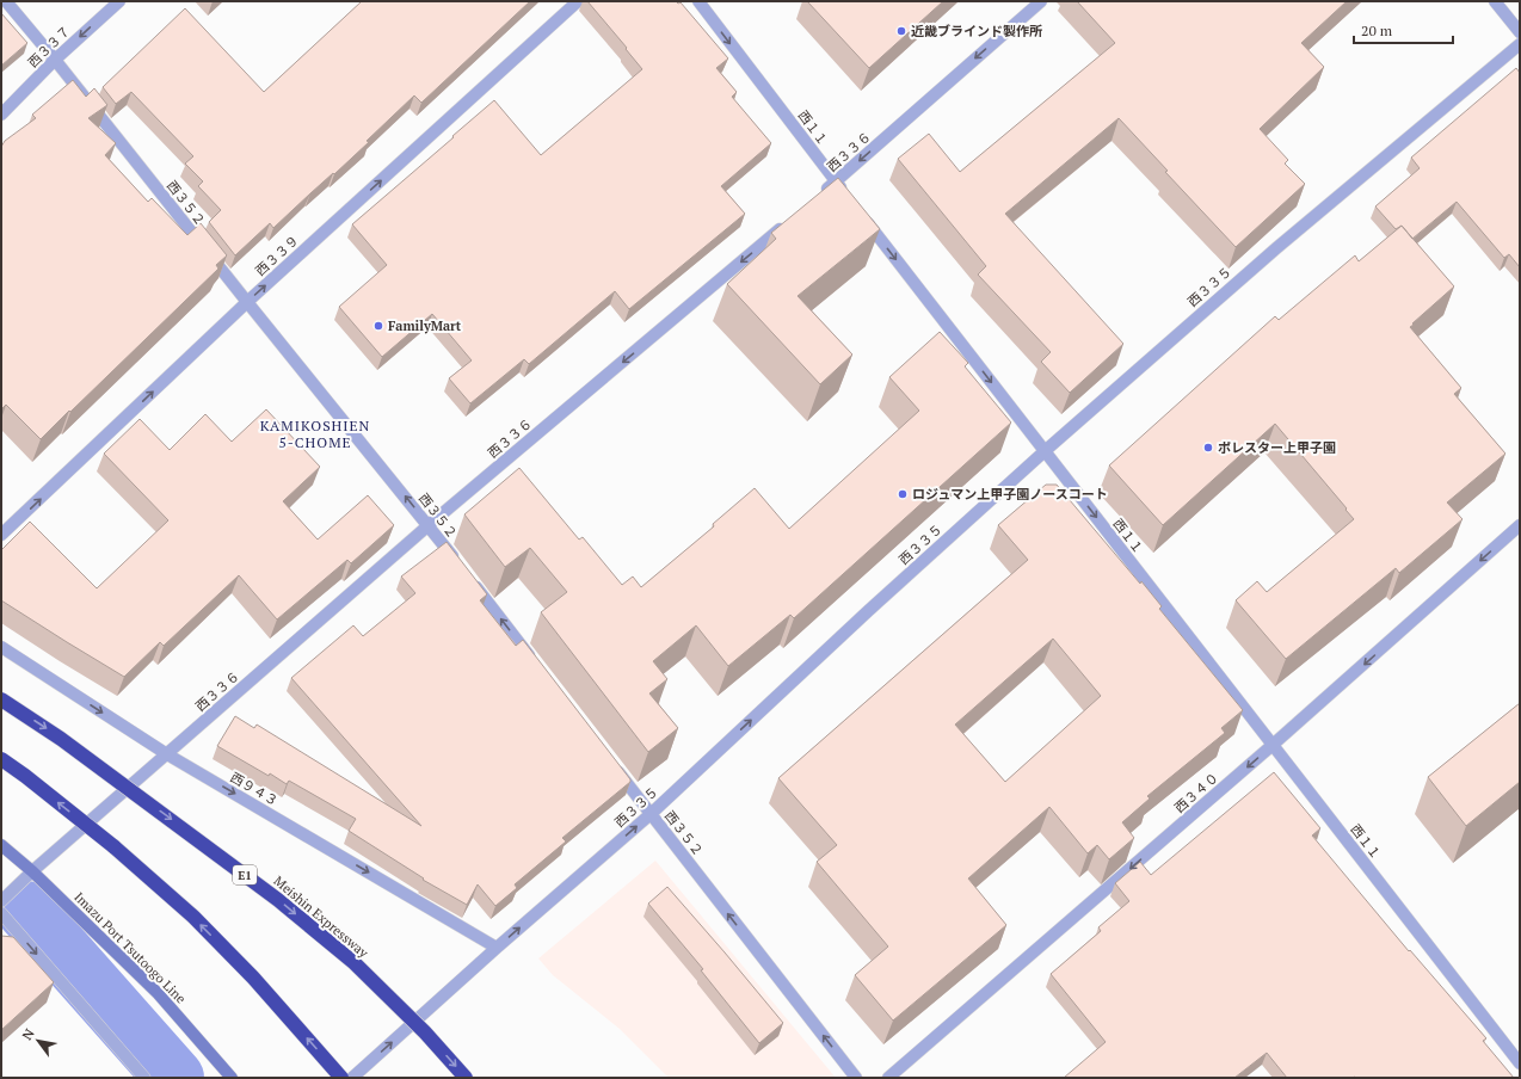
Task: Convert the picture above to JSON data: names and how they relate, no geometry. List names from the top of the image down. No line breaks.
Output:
{"streets":{"highway":["E1","Meishin Expressway"],"main road":["Imazu Port Tsutoogo Line"],"street":["西３３７","西１１","西３３６","西３５２","西３３９","西３３５","西９４３","西３４０"]},"crossings":[["西３３７","西３５２"],["西１１","西３３６"],["西１１","西３３５"],["西１１","西３４０"],["西３３６","西３５２"],["西３３６","西９４３"],["西３３６","Imazu Port Tsutoogo Line"],["西３５２","西３３９"],["西３５２","西３３５"],["西３３５","西９４３"]],"one_way":["西３３７","西１１","西３３６","西３５２","西３３９","西３３５","西９４３","西３４０"],"districts":["KAMIKOSHIEN 5-CHOME"],"places":["近畿ブラインド製作所","FamilyMart","ポレスター上甲子園","ロジュマン上甲子園ノースコート"],"scale_bar":"20 m","north":"top left"}
